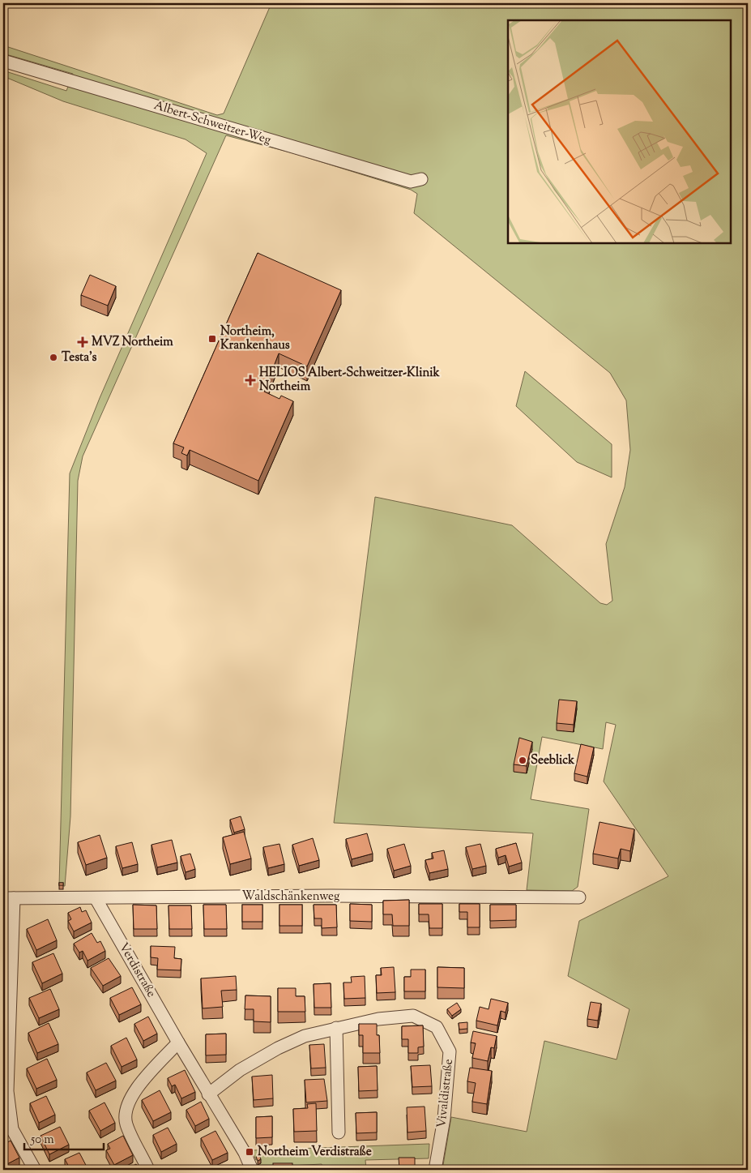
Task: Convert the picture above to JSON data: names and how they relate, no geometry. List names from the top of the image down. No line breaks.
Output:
{"streets":{"street":["Albert-Schweitzer-Weg","Waldschänkenweg","Verdistraße","Vivaldistraße"]},"crossings":[["Waldschänkenweg","Verdistraße"],["Verdistraße","Vivaldistraße"]],"places":{"transit":["Northeim, Krankenhaus","Northeim Verdistraße"],"health":["MVZ Northeim","HELIOS Albert-Schweitzer-Klinik Northeim"],"other":["Testa's","Seeblick"]},"scale_bar":"50 m"}
